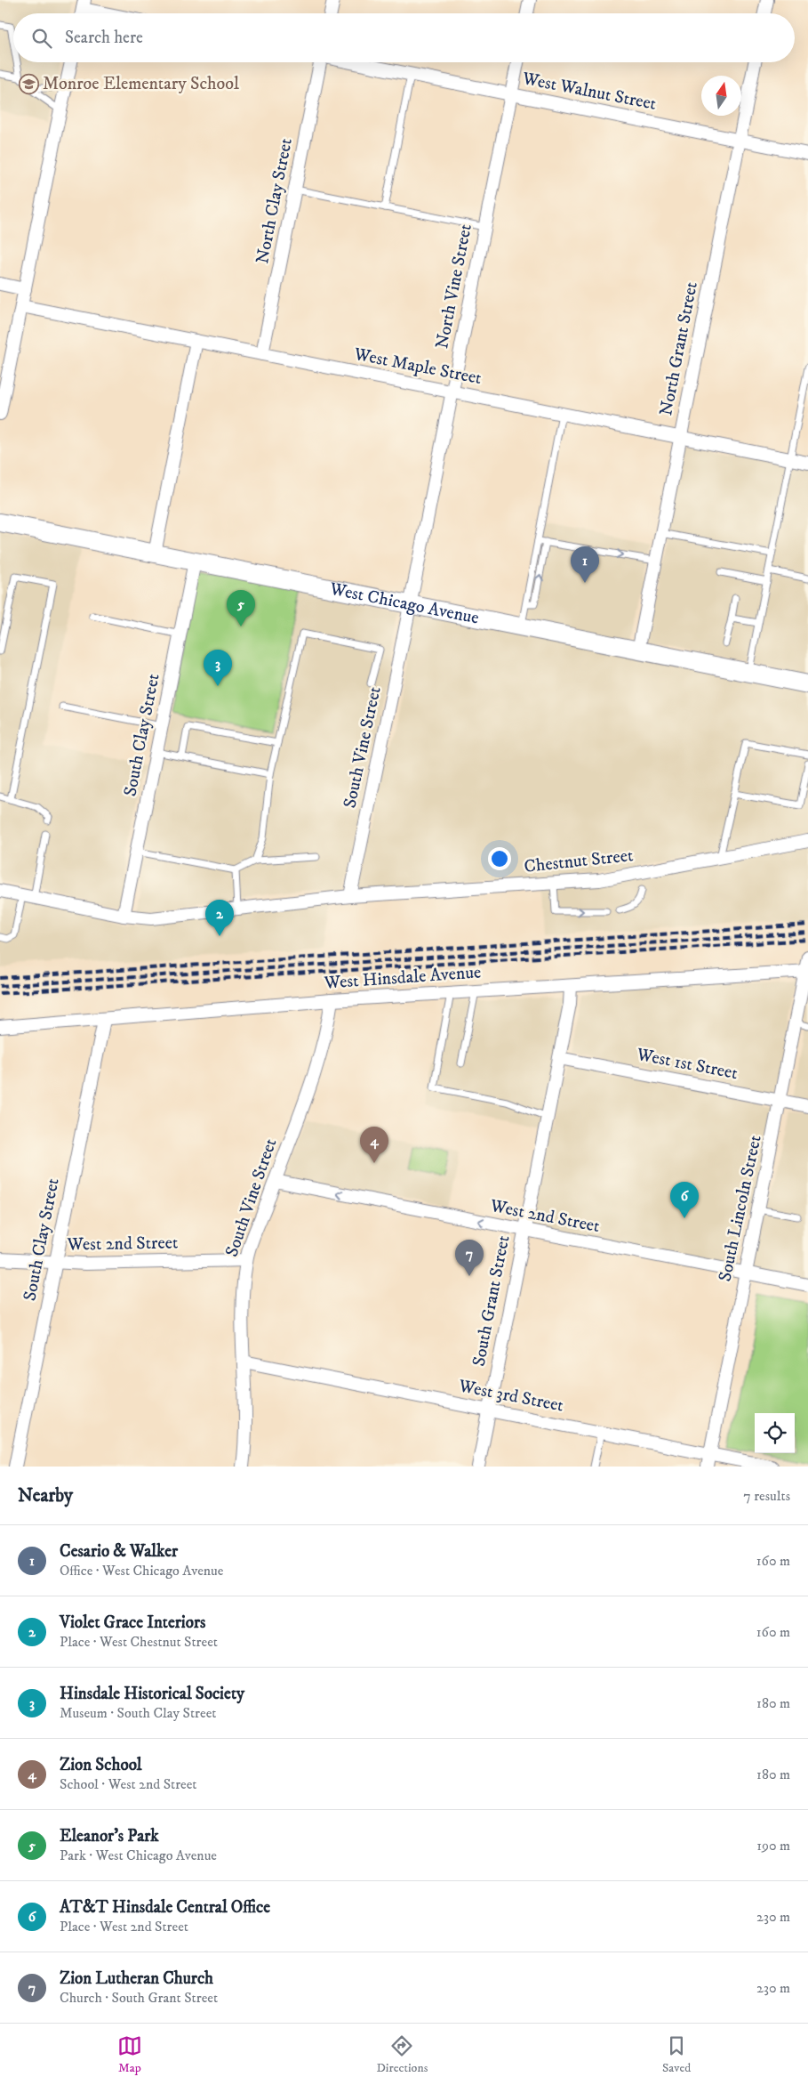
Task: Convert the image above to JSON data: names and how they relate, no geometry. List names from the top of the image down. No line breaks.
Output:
{"streets":{"main road":["West Chicago Avenue"],"street":["West Walnut Street","North Clay Street","North Vine Street","North Grant Street","West Maple Street","South Clay Street","South Vine Street","Chestnut Street","West Hinsdale Avenue","West 1st Street","South Lincoln Street","West 2nd Street","South Grant Street","West 3rd Street"]},"crossings":[["West Walnut Street","North Vine Street"],["West Walnut Street","North Grant Street"],["North Clay Street","West Maple Street"],["North Vine Street","West Maple Street"],["North Vine Street","West Chicago Avenue"],["North Vine Street","South Vine Street"],["North Grant Street","West Maple Street"],["North Grant Street","West Chicago Avenue"],["West Chicago Avenue","South Clay Street"],["West Chicago Avenue","South Vine Street"],["South Clay Street","Chestnut Street"],["South Clay Street","West Hinsdale Avenue"],["South Clay Street","West 2nd Street"],["South Vine Street","Chestnut Street"],["South Vine Street","West Hinsdale Avenue"],["South Vine Street","West 2nd Street"],["South Vine Street","West 3rd Street"],["West Hinsdale Avenue","South Lincoln Street"],["West Hinsdale Avenue","South Grant Street"],["West 1st Street","South Lincoln Street"],["West 1st Street","South Grant Street"],["South Lincoln Street","West 2nd Street"],["South Lincoln Street","West 3rd Street"],["West 2nd Street","South Grant Street"],["South Grant Street","West 3rd Street"]],"places":{"school or university":["Monroe Elementary School"]},"north":"top","page":{"search":"Search here","pins":["1","5","3","2","4","6","7"],"heading":["Nearby","7 results"],"list":[{"mark":"1","name":"Cesario & Walker","note":"Office · West Chicago Avenue","value":"160 m"},{"mark":"2","name":"Violet Grace Interiors","note":"Place · West Chestnut Street","value":"160 m"},{"mark":"3","name":"Hinsdale Historical Society","note":"Museum · South Clay Street","value":"180 m"},{"mark":"4","name":"Zion School","note":"School · West 2nd Street","value":"180 m"},{"mark":"5","name":"Eleanor's Park","note":"Park · West Chicago Avenue","value":"190 m"},{"mark":"6","name":"AT&T Hinsdale Central Office","note":"Place · West 2nd Street","value":"230 m"},{"mark":"7","name":"Zion Lutheran Church","note":"Church · South Grant Street","value":"230 m"}],"nav":["Map","Directions","Saved"]}}
